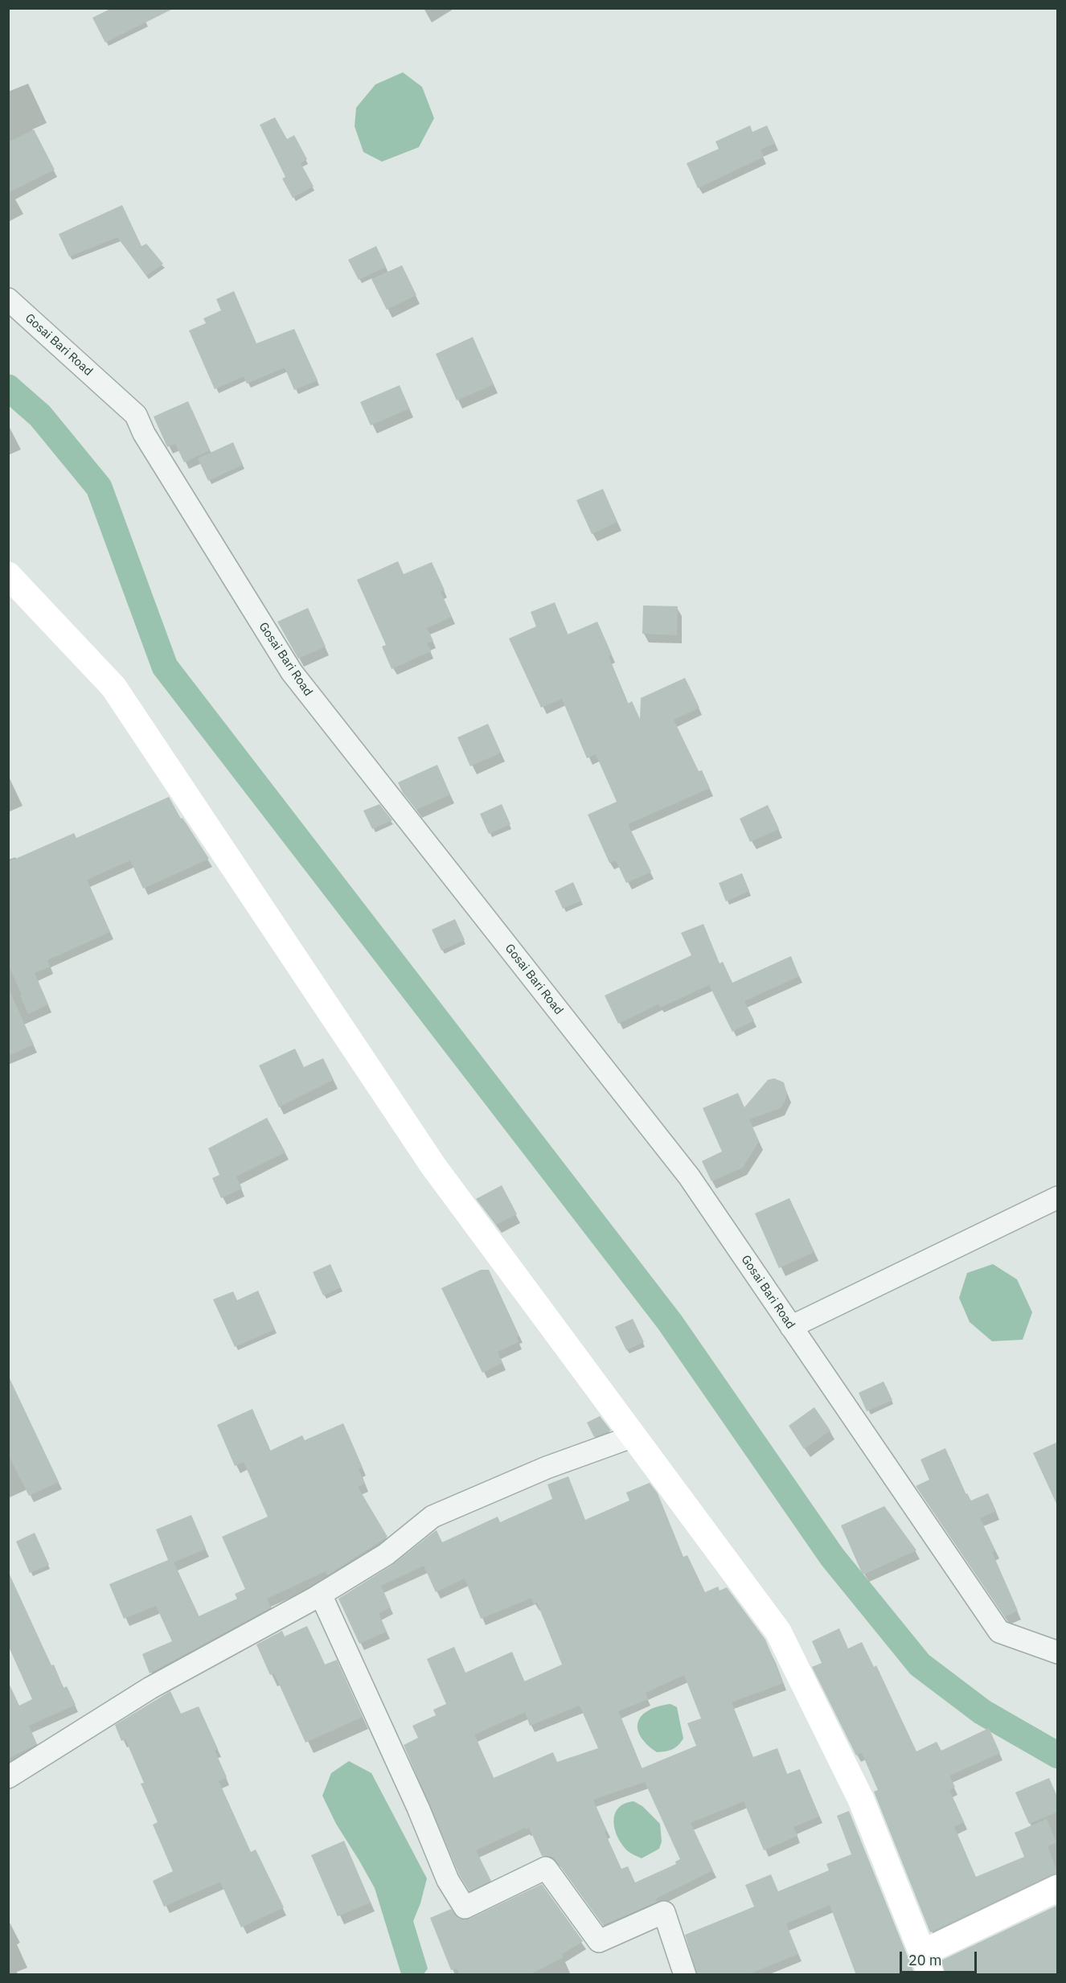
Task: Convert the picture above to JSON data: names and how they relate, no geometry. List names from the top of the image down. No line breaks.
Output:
{"streets":{"street":["Gosai Bari Road"]},"scale_bar":"20 m"}
